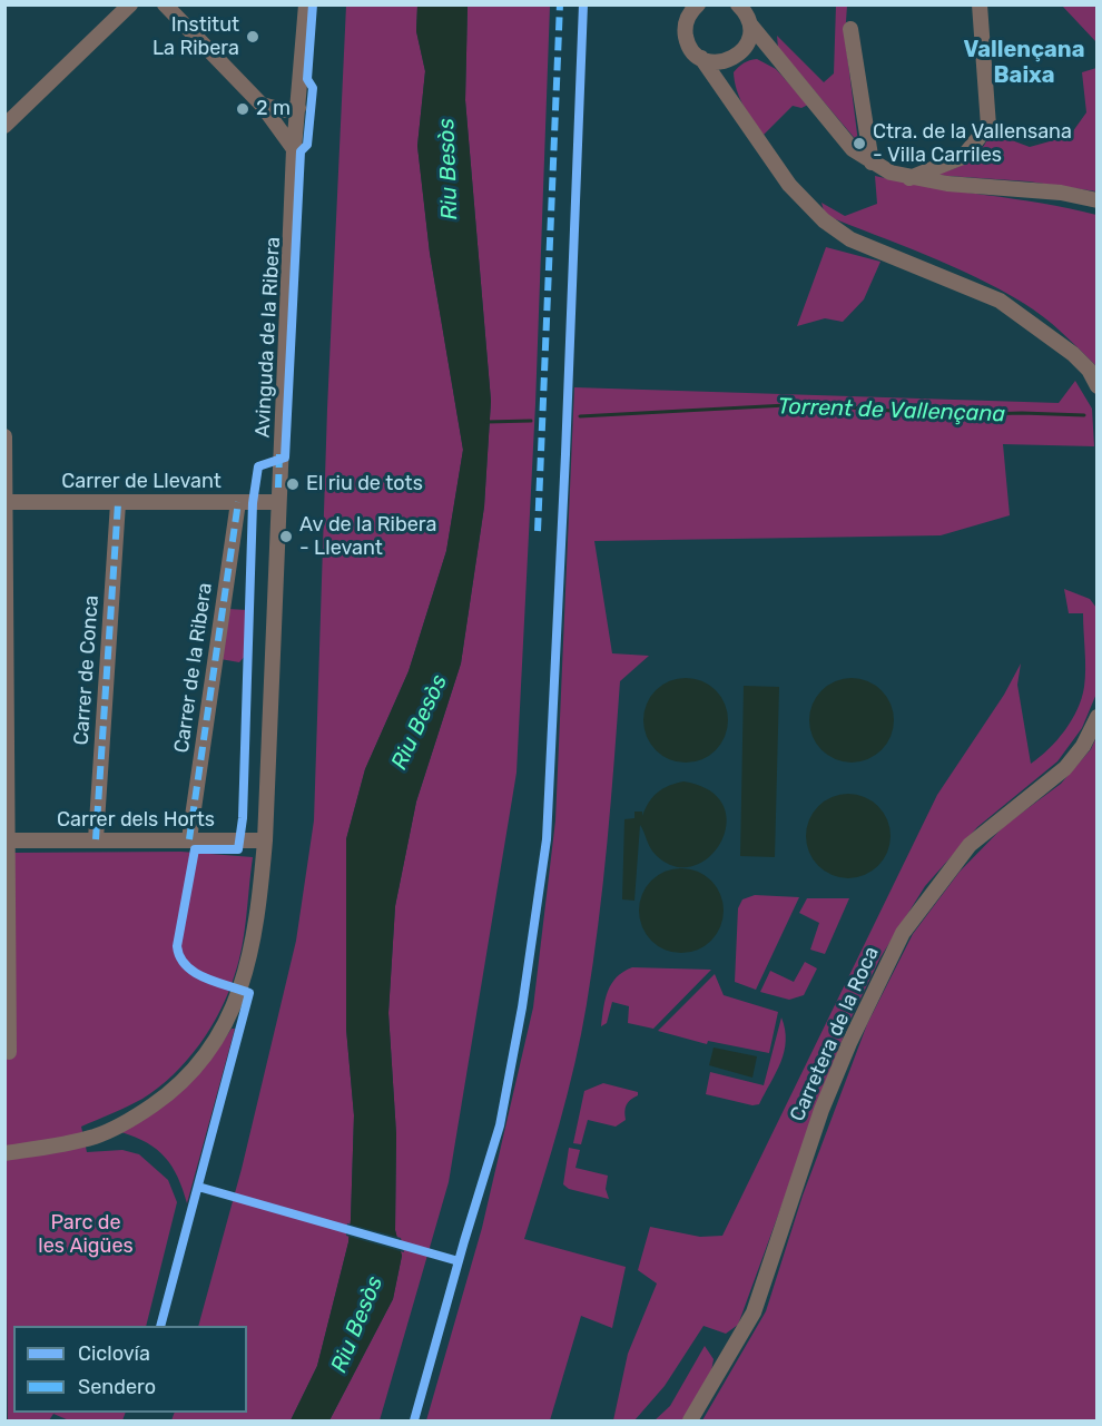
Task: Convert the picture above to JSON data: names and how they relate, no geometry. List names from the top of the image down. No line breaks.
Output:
{"streets":{"street":["Avinguda de la Ribera","Carrer de Llevant","Carrer de la Ribera","Carrer de Conca","Carrer dels Horts","Carretera de la Roca"]},"crossings":[["Avinguda de la Ribera","Carrer de Llevant"],["Avinguda de la Ribera","Carrer dels Horts"],["Carrer de Llevant","Carrer de la Ribera"],["Carrer de Llevant","Carrer de Conca"],["Carrer de la Ribera","Carrer dels Horts"],["Carrer de Conca","Carrer dels Horts"]],"districts":["Vallençana Baixa"],"water":["Riu Besòs","Torrent de Vallençana"],"parks":["Parc de les Aigües"],"places":["Institut La Ribera","2 m","Ctra. de la Vallensana - Villa Carriles","El riu de tots","Av de la Ribera - Llevant"],"legend":["Ciclovía","Sendero"]}
